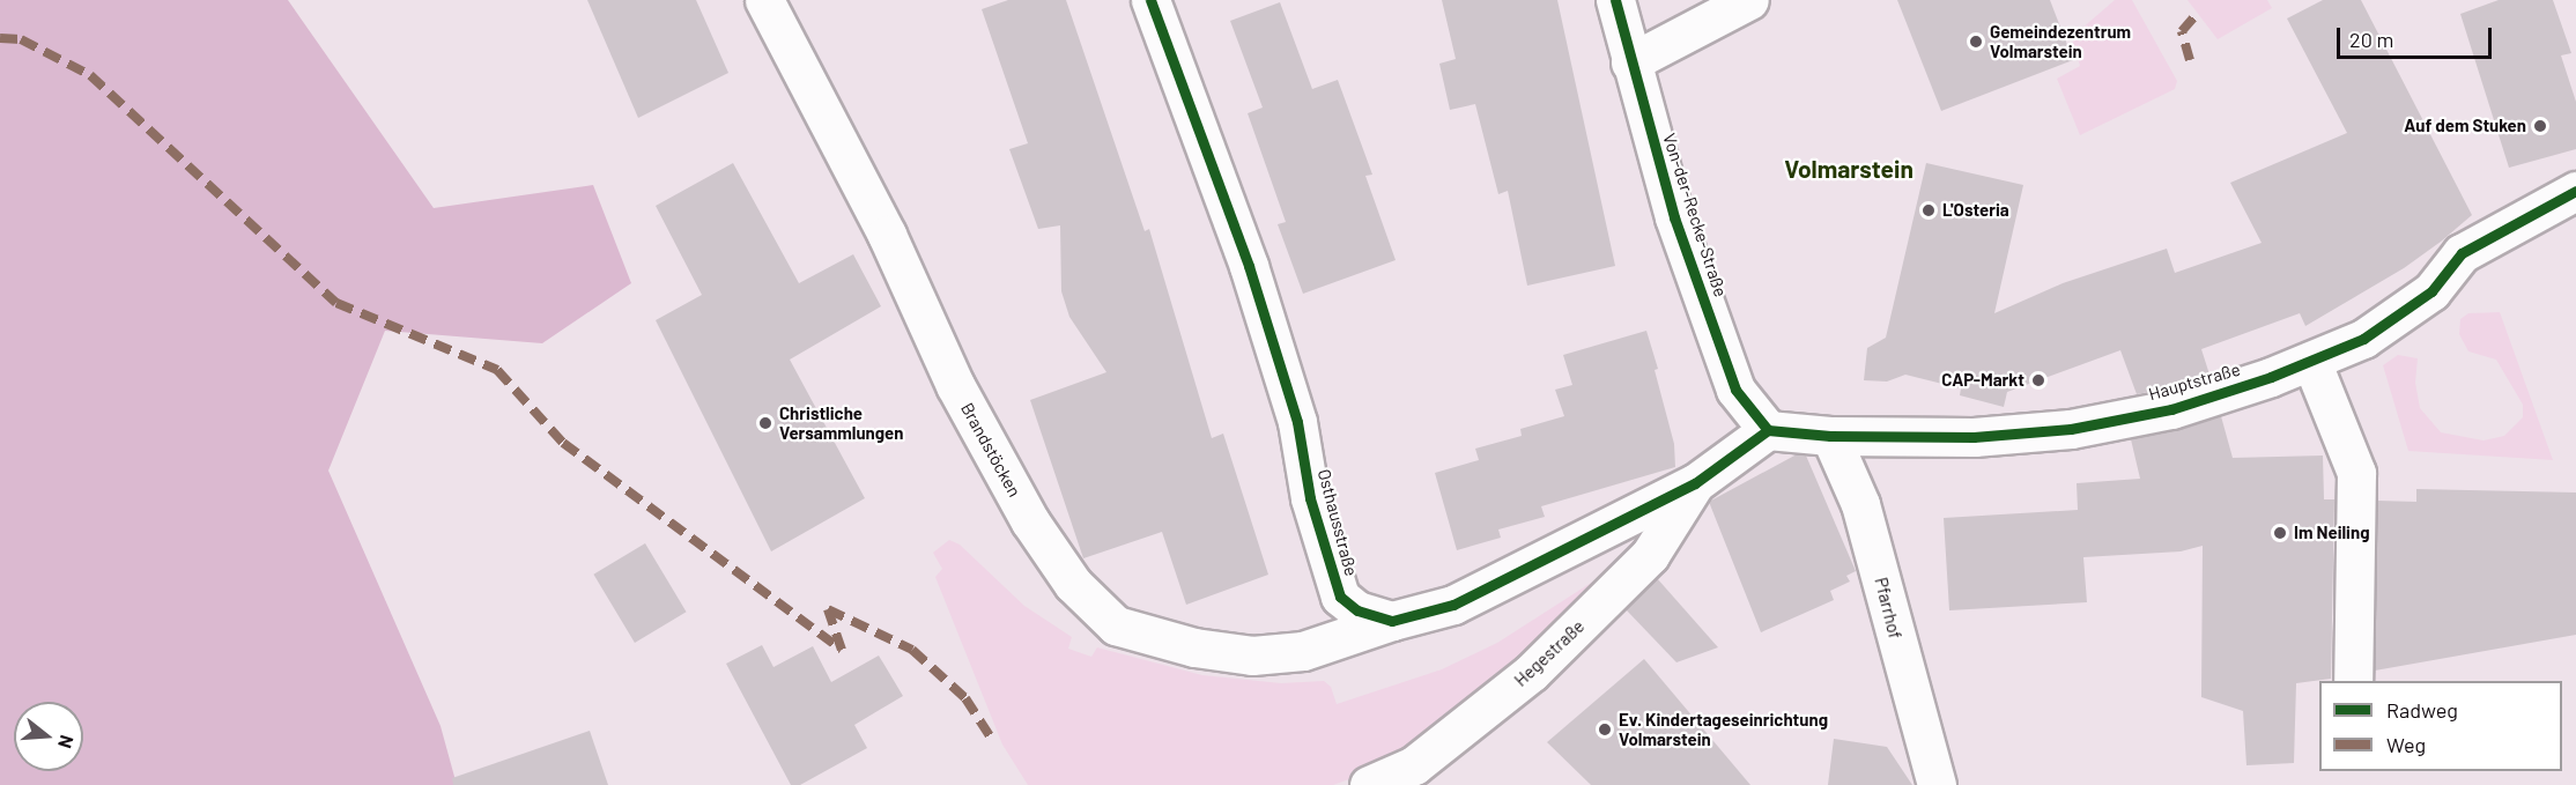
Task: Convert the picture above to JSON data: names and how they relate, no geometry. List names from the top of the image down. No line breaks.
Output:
{"streets":{"street":["Von-der-Recke-Straße","Hauptstraße","Brandstöcken","Osthausstraße","Pfarrhof","Hegestraße"]},"crossings":[["Von-der-Recke-Straße","Hauptstraße"],["Hauptstraße","Pfarrhof"],["Brandstöcken","Osthausstraße"]],"districts":["Volmarstein"],"places":["Gemeindezentrum Volmarstein","Auf dem Stuken","L'Osteria","CAP-Markt","Christliche Versammlungen","Im Neiling","Ev. Kindertageseinrichtung Volmarstein"],"legend":["Radweg","Weg"],"scale_bar":"20 m","north":"right"}
